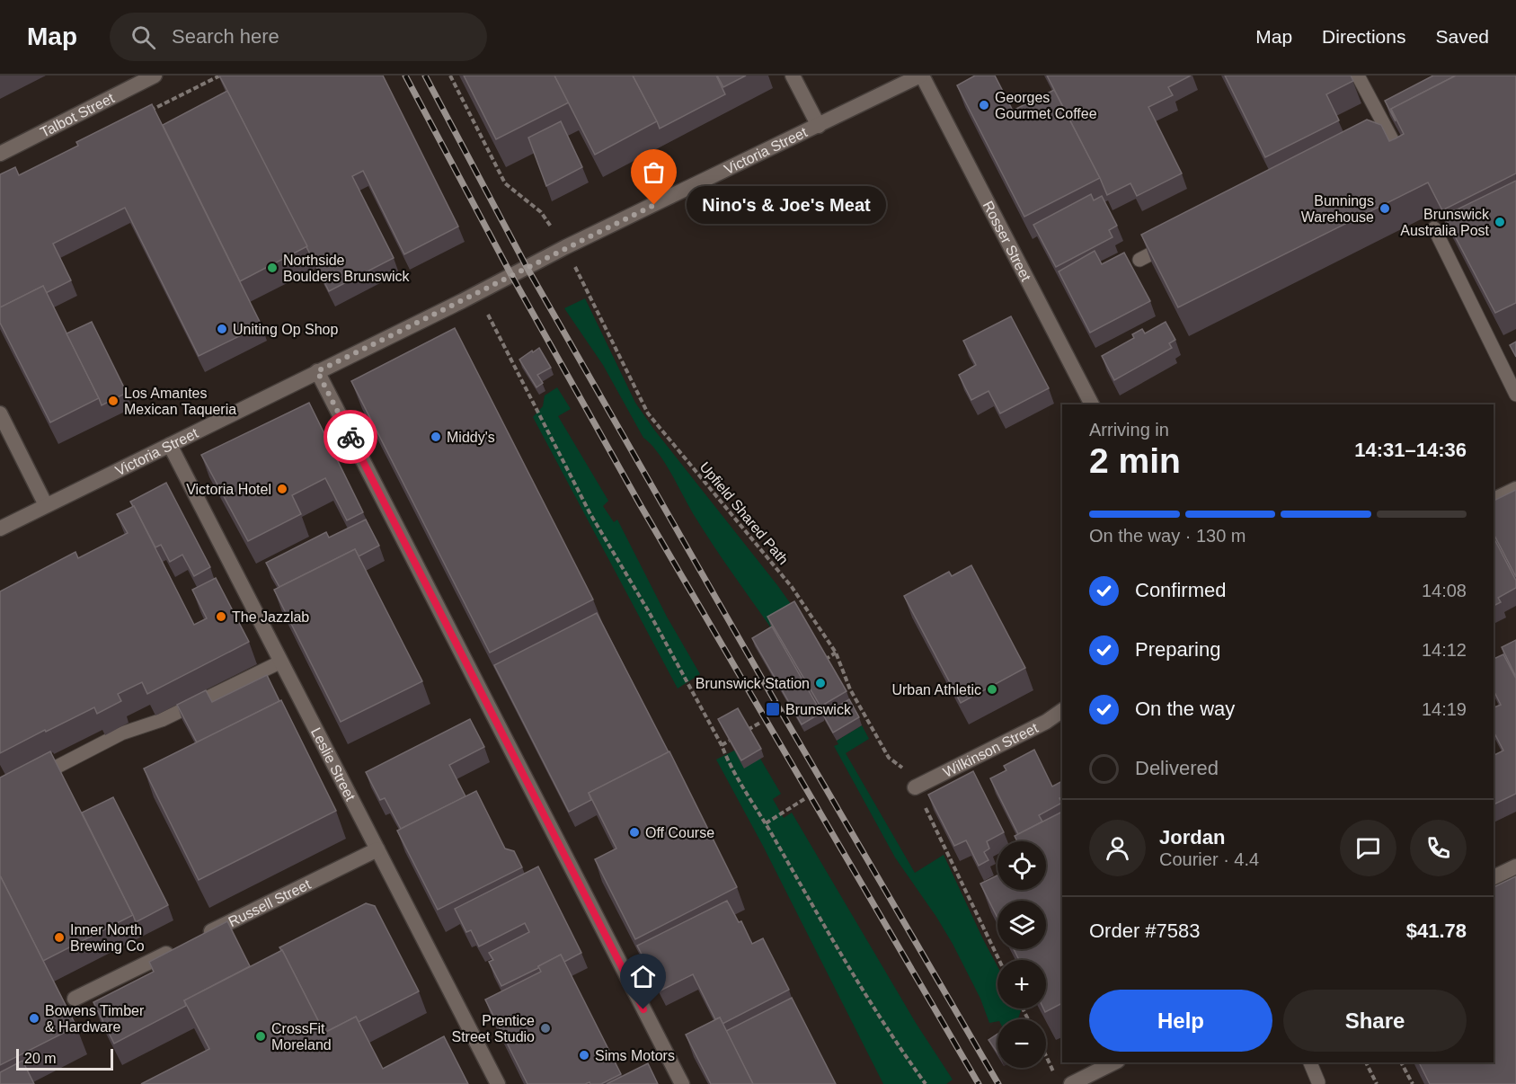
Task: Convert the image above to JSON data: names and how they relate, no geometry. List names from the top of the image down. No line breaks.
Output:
{"streets":{"street":["Talbot Street","Victoria Street","Rosser Street","Wilkinson Street","Leslie Street","Russell Street"],"path":["Upfield Shared Path"]},"crossings":[["Victoria Street","Rosser Street"],["Victoria Street","Upfield Shared Path"],["Victoria Street","Leslie Street"],["Upfield Shared Path","Wilkinson Street"],["Leslie Street","Russell Street"]],"places":{"other":["Georges Gourmet Coffee","Nino's & Joe's Meat","Bunnings Warehouse","Brunswick Australia Post","Northside Boulders Brunswick","Uniting Op Shop","Los Amantes Mexican Taqueria","Middy's","Victoria Hotel","The Jazzlab","Brunswick Station","Urban Athletic","Off Course","Inner North Brewing Co","Bowens Timber & Hardware","Prentice Street Studio","CrossFit Moreland","Sims Motors"],"transit":["Brunswick"]},"scale_bar":"20 m","page":{"header":"Map","search":"Search here","nav":["Map","Directions","Saved"],"bubble":"Nino's & Joe's Meat","heading":["2 min","Arriving in","14:31–14:36"],"panel":["Jordan","Courier · 4.4","Order #7583","$41.78"],"bar":"On the way · 130 m","list":[["Confirmed","14:08"],["Preparing","14:12"],["On the way","14:19"],"Delivered"],"map_buttons":["+","−"],"buttons":["Help","Share"],"scale":"20 m"}}
